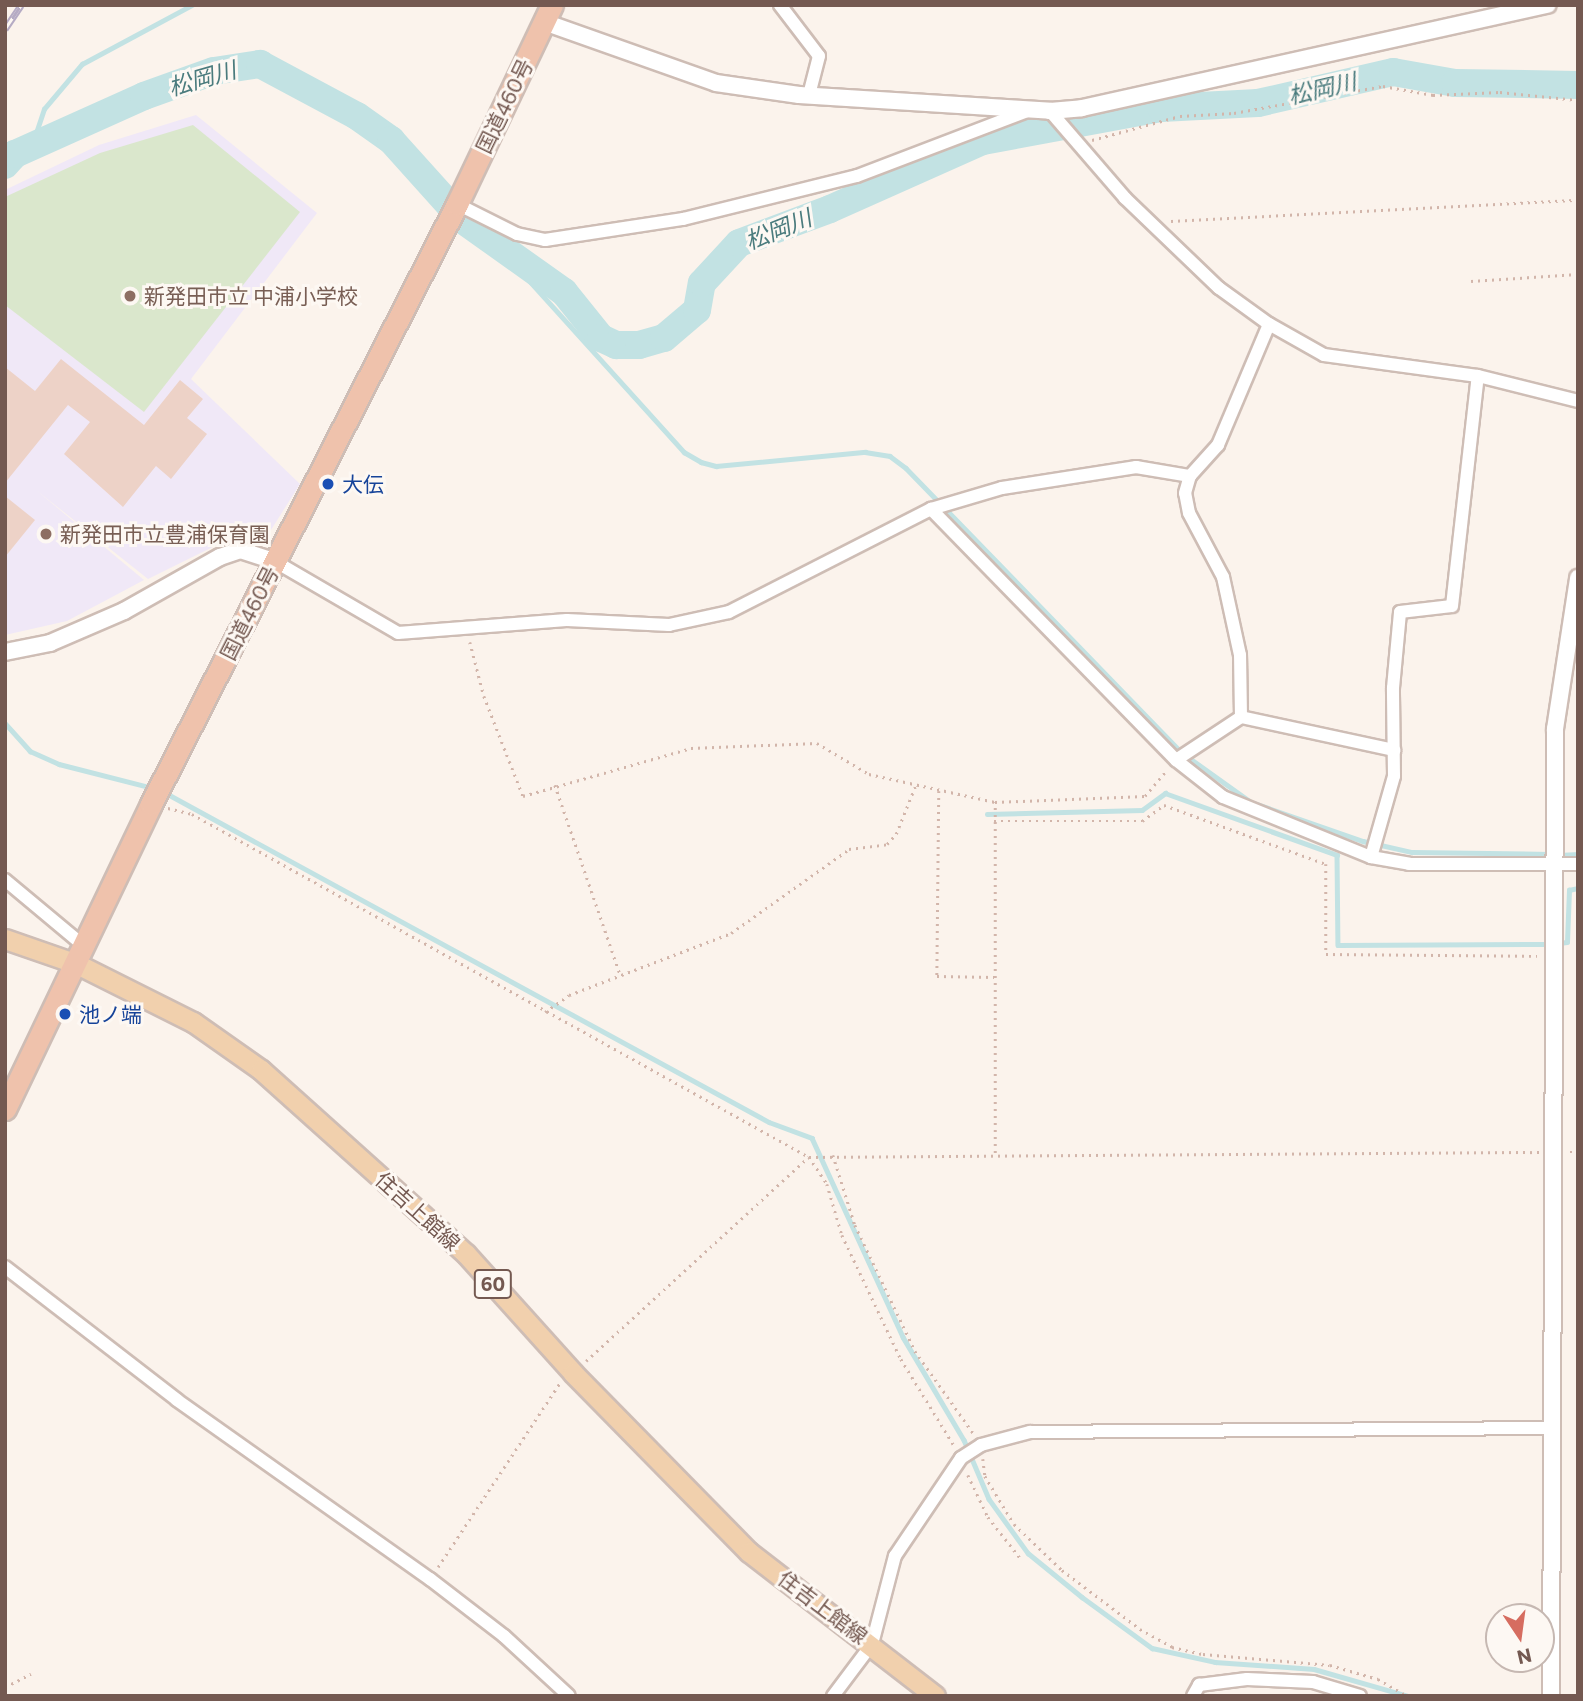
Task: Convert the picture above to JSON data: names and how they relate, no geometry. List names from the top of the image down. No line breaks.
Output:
{"streets":{"highway":["国道460号"],"main road":["住吉上館線","60"]},"crossings":[["国道460号","住吉上館線"]],"water":["松岡川"],"places":["新発田市立 中浦小学校","大伝","新発田市立豊浦保育園","池ノ端"],"north":"bottom"}
